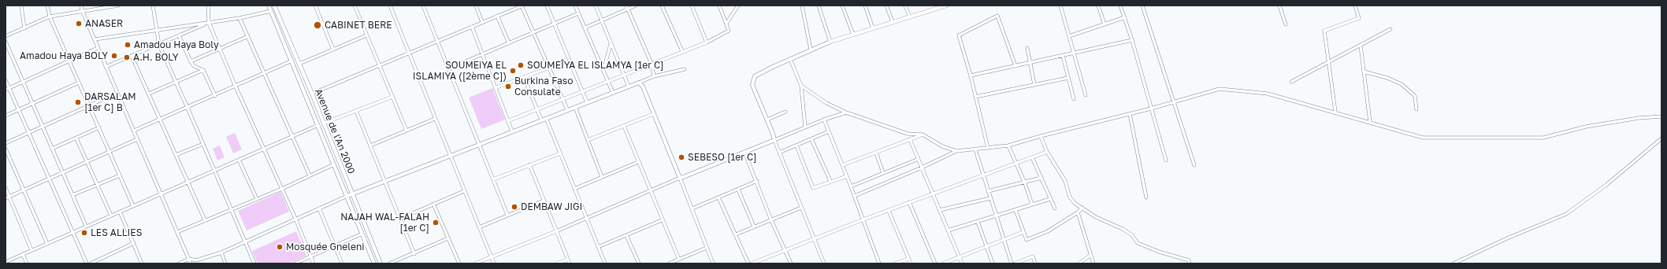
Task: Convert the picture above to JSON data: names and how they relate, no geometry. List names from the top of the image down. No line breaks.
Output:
{"streets":{"main road":["Avenue de l'An 2000"]},"places":["ANASER","CABINET BERE","Amadou Haya Boly","Amadou Haya BOLY","A.H. BOLY","SOUMEÎYA EL ISLAMYA [1er C]","SOUMEiYA EL ISLAMIYA ([2ème C])","Burkina Faso Consulate","DARSALAM [1er C] B","SEBESO [1er C]","DEMBAW JIGI","NAJAH WAL-FALAH [1er C]","LES ALLIES","Mosquée Gneleni"]}
